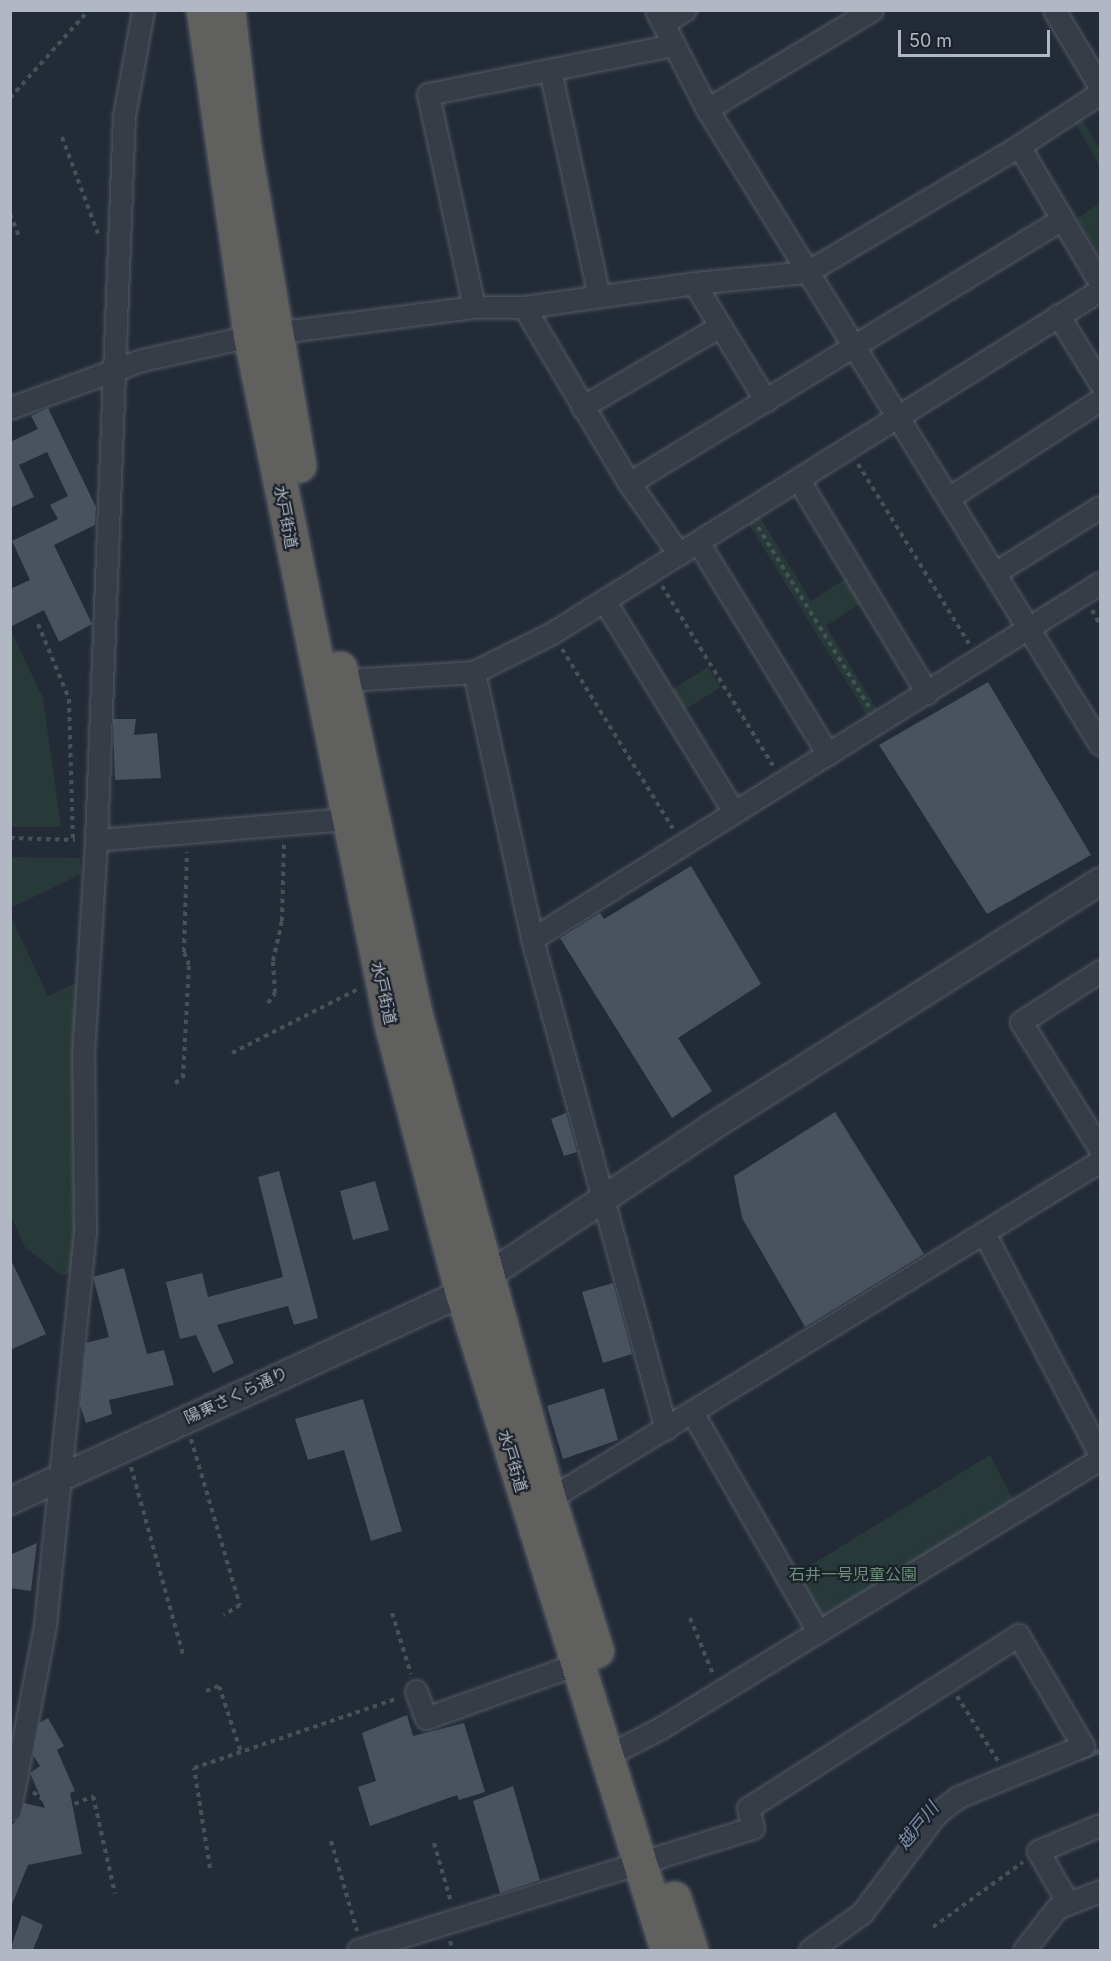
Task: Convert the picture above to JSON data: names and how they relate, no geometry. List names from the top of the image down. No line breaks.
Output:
{"streets":{"highway":["水戸街道"],"street":["陽東さくら通り"]},"crossings":[["水戸街道","陽東さくら通り"]],"water":["越戸川"],"parks":["石井一号児童公園"],"scale_bar":"50 m"}
